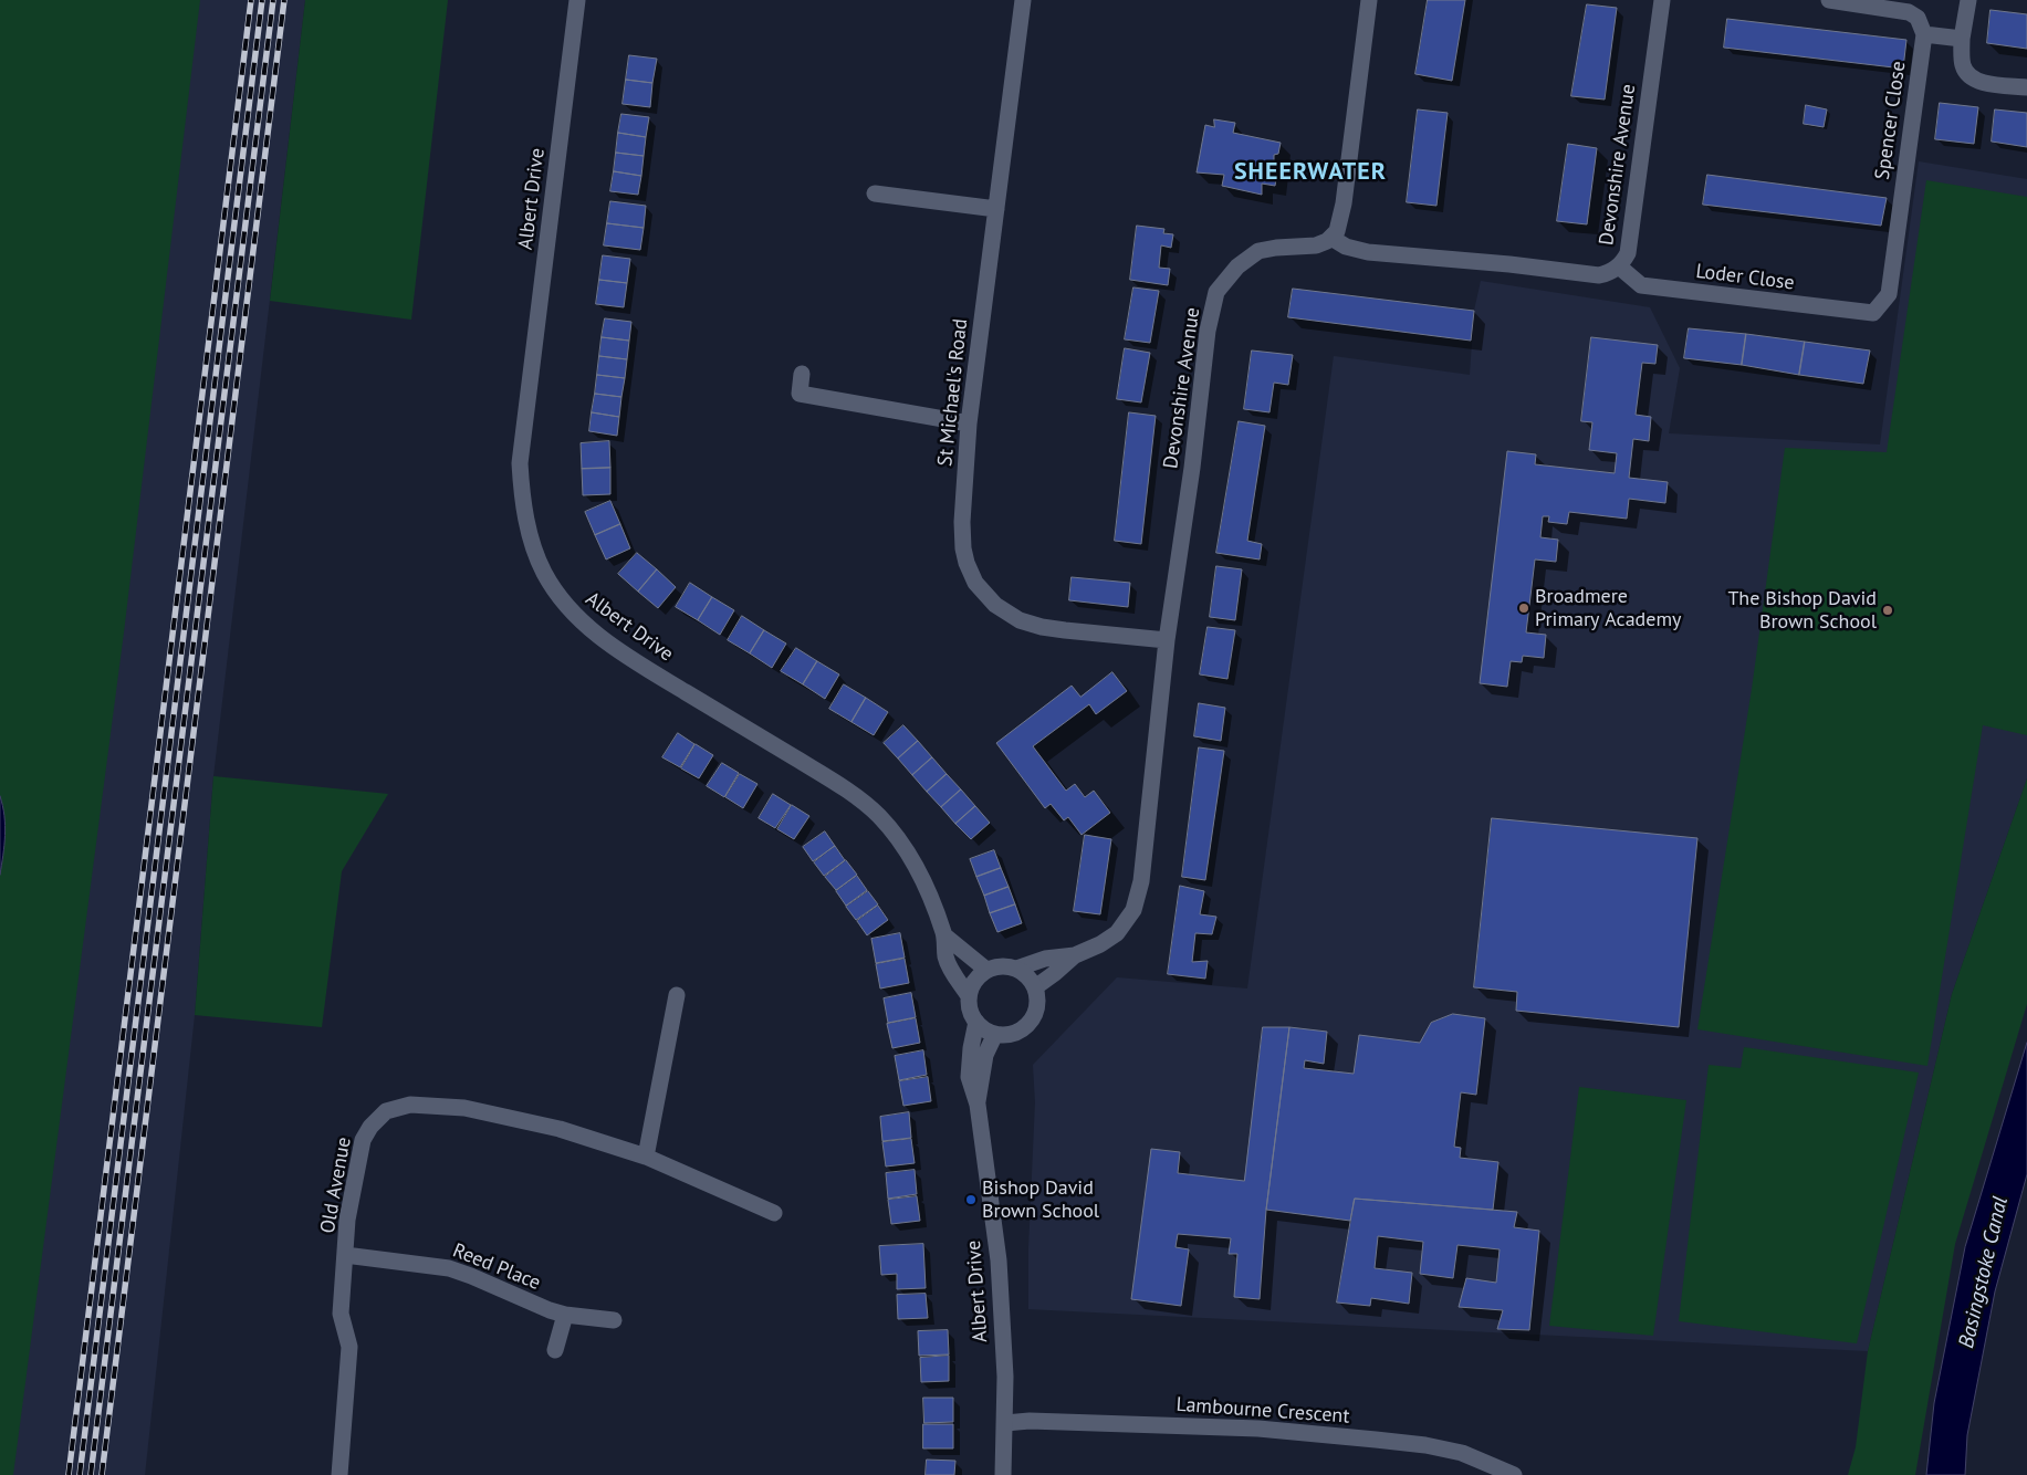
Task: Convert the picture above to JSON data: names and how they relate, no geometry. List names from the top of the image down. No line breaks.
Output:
{"streets":{"street":["Spencer Close","Devonshire Avenue","Albert Drive","Loder Close","St Michael's Road","Old Avenue","Reed Place","Lambourne Crescent"]},"crossings":[["Spencer Close","Loder Close"],["Devonshire Avenue","Albert Drive"],["Devonshire Avenue","Loder Close"],["Devonshire Avenue","St Michael's Road"],["Albert Drive","Lambourne Crescent"],["Old Avenue","Reed Place"]],"districts":["SHEERWATER"],"water":["Basingstoke Canal"],"places":["Broadmere Primary Academy","The Bishop David Brown School","Bishop David Brown School"]}
